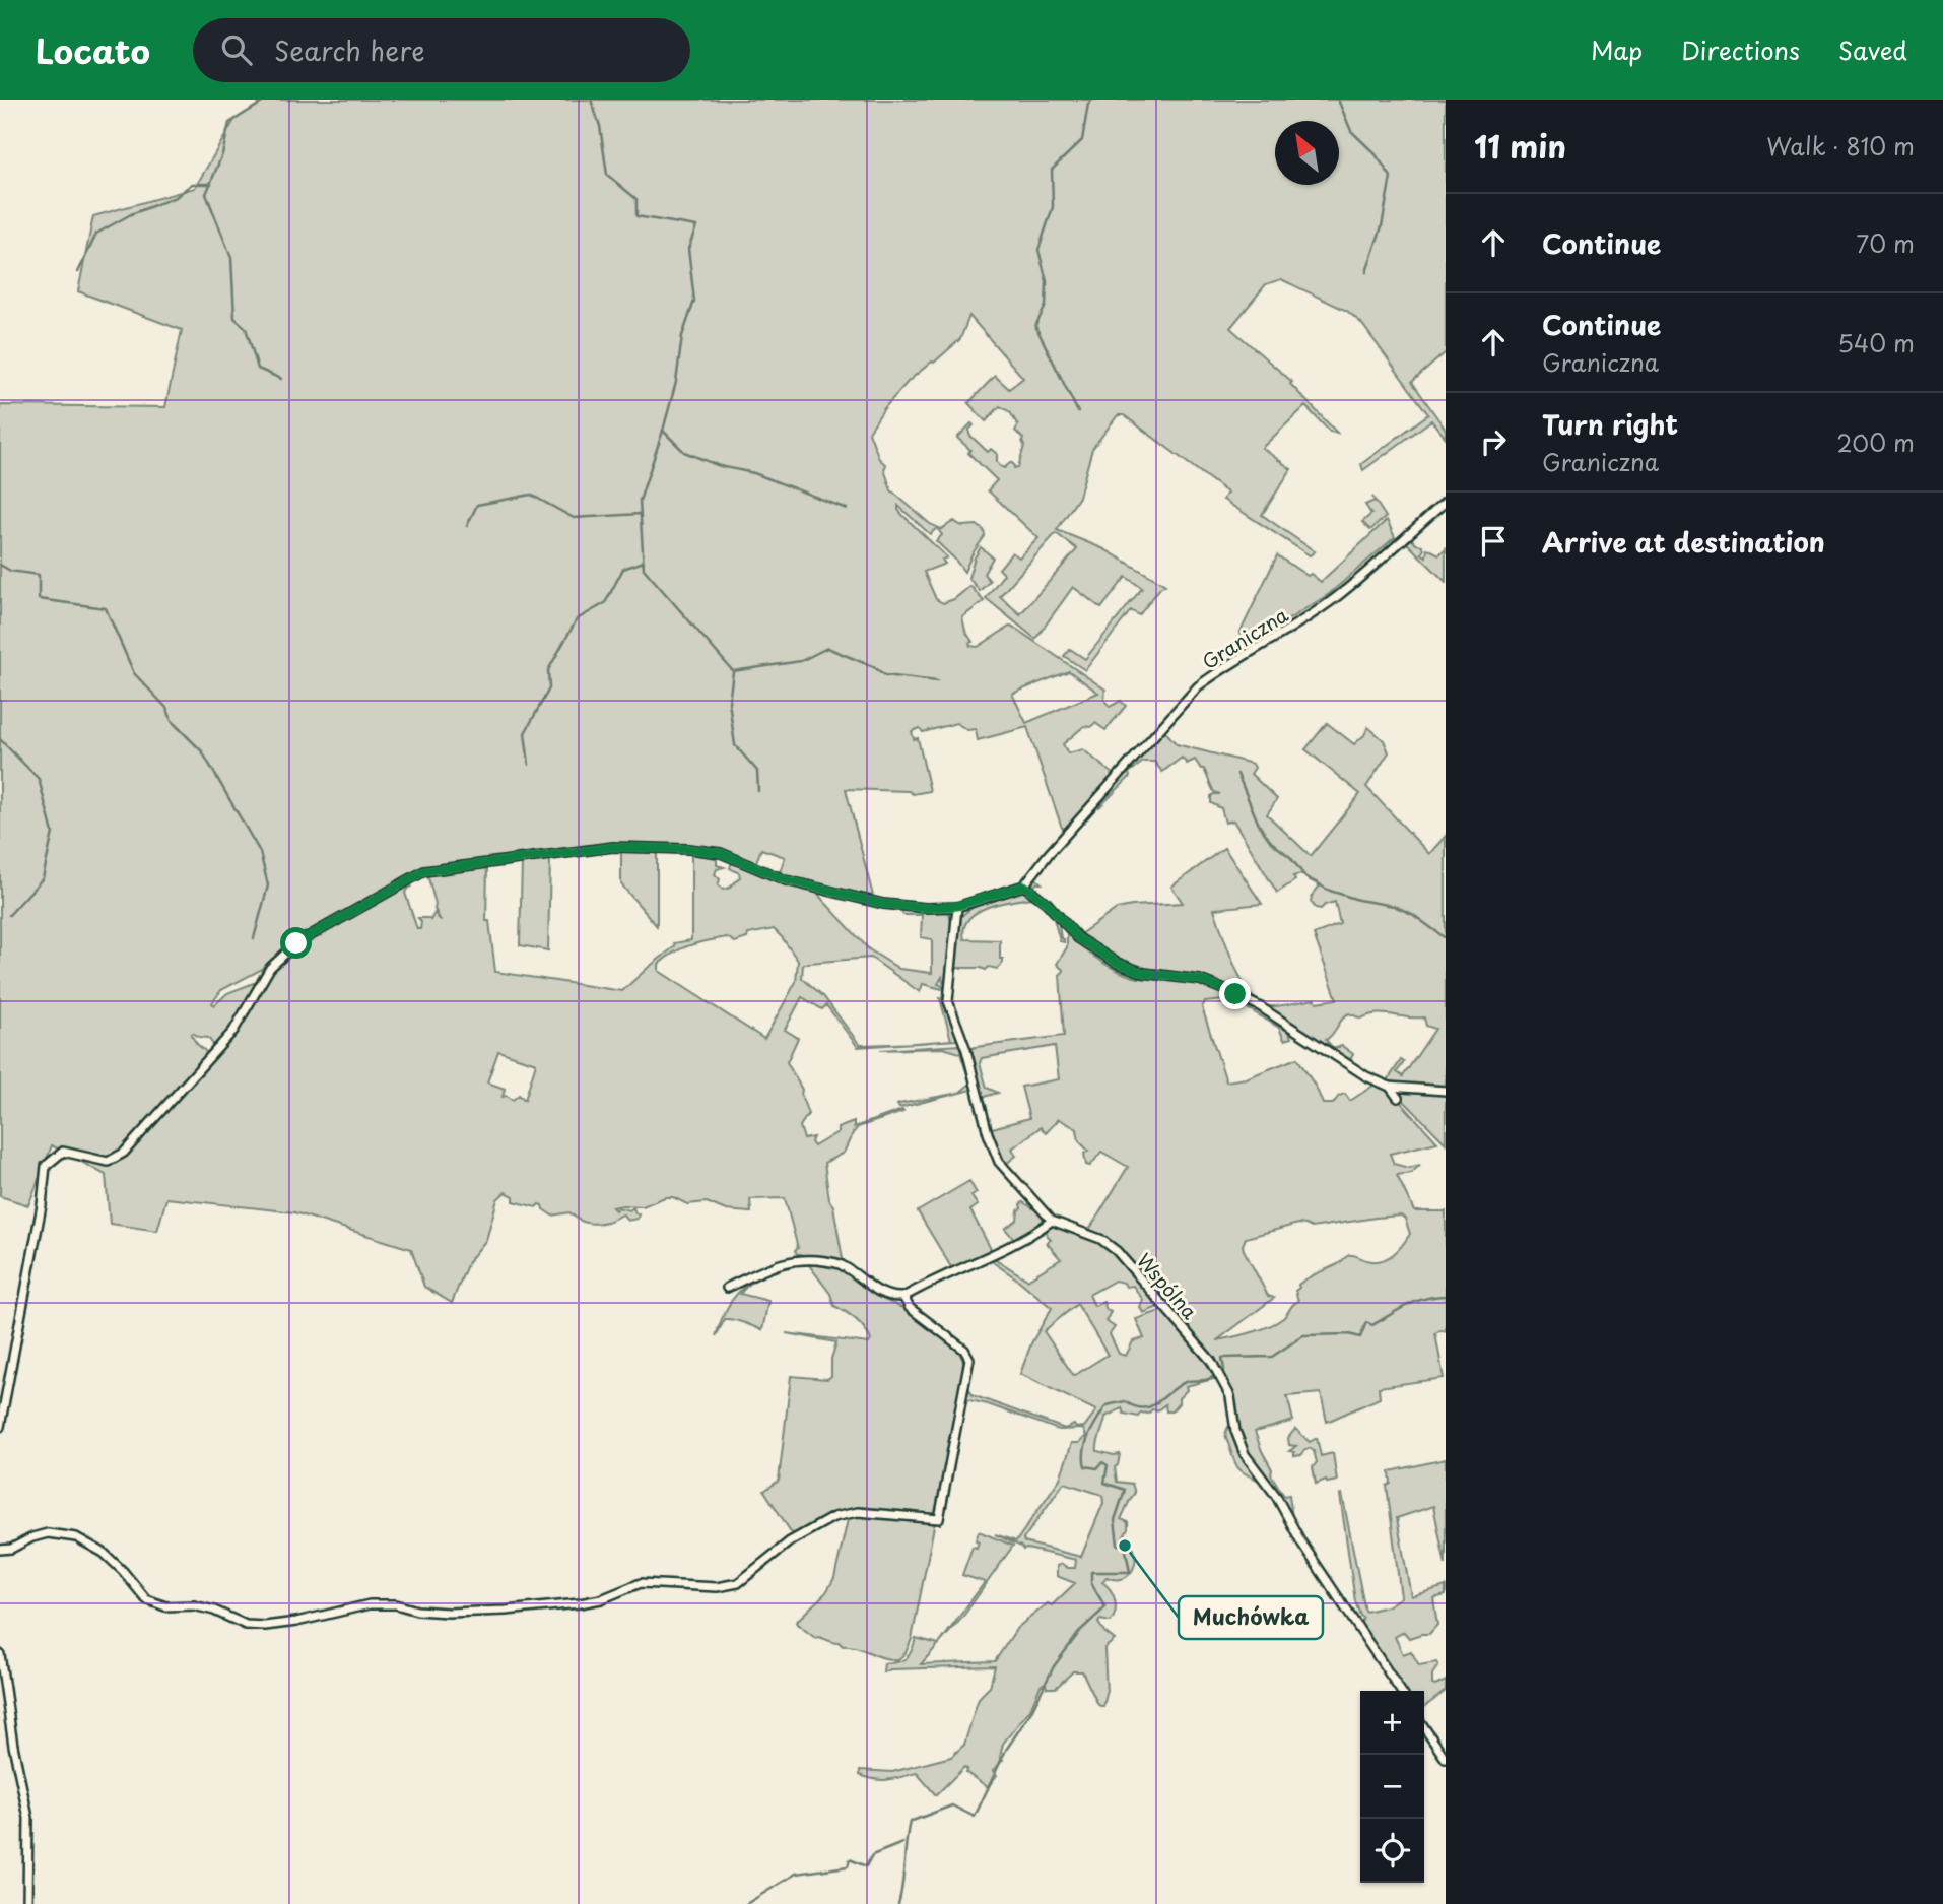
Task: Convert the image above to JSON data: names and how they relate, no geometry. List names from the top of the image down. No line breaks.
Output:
{"streets":{"street":["Graniczna","Wspólna"]},"places":["Muchówka"],"north":"top left","page":{"header":"Locato","search":"Search here","nav":["Map","Directions","Saved"],"heading":["11 min","Walk · 810 m"],"list":[["Continue","70 m"],["Continue","Graniczna","540 m"],["Turn right","Graniczna","200 m"],"Arrive at destination"],"map_buttons":["+","−"]}}
